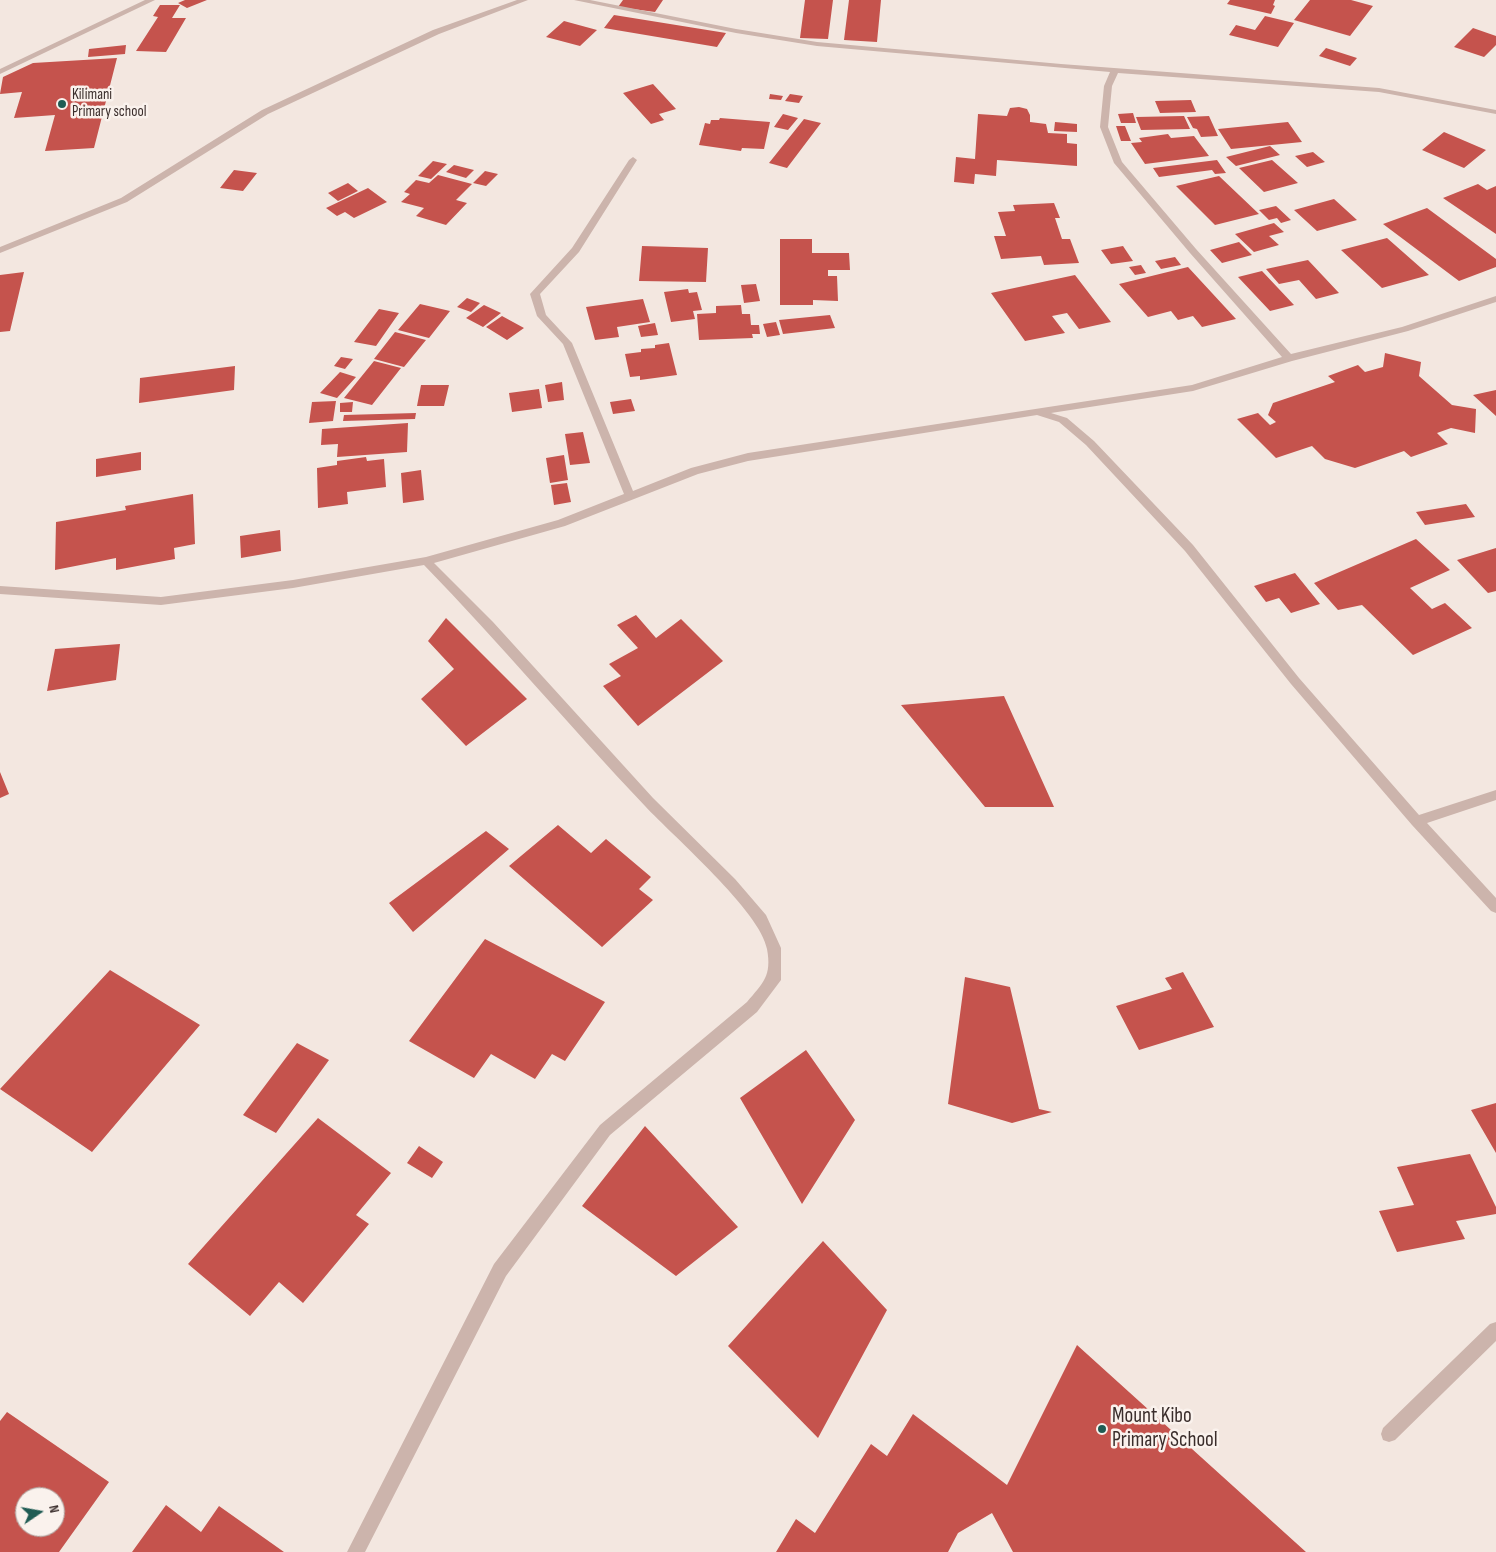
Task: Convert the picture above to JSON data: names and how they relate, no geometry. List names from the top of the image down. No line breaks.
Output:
{"places":["Kilimani Primary school","Mount Kibo Primary School"],"north":"right"}
